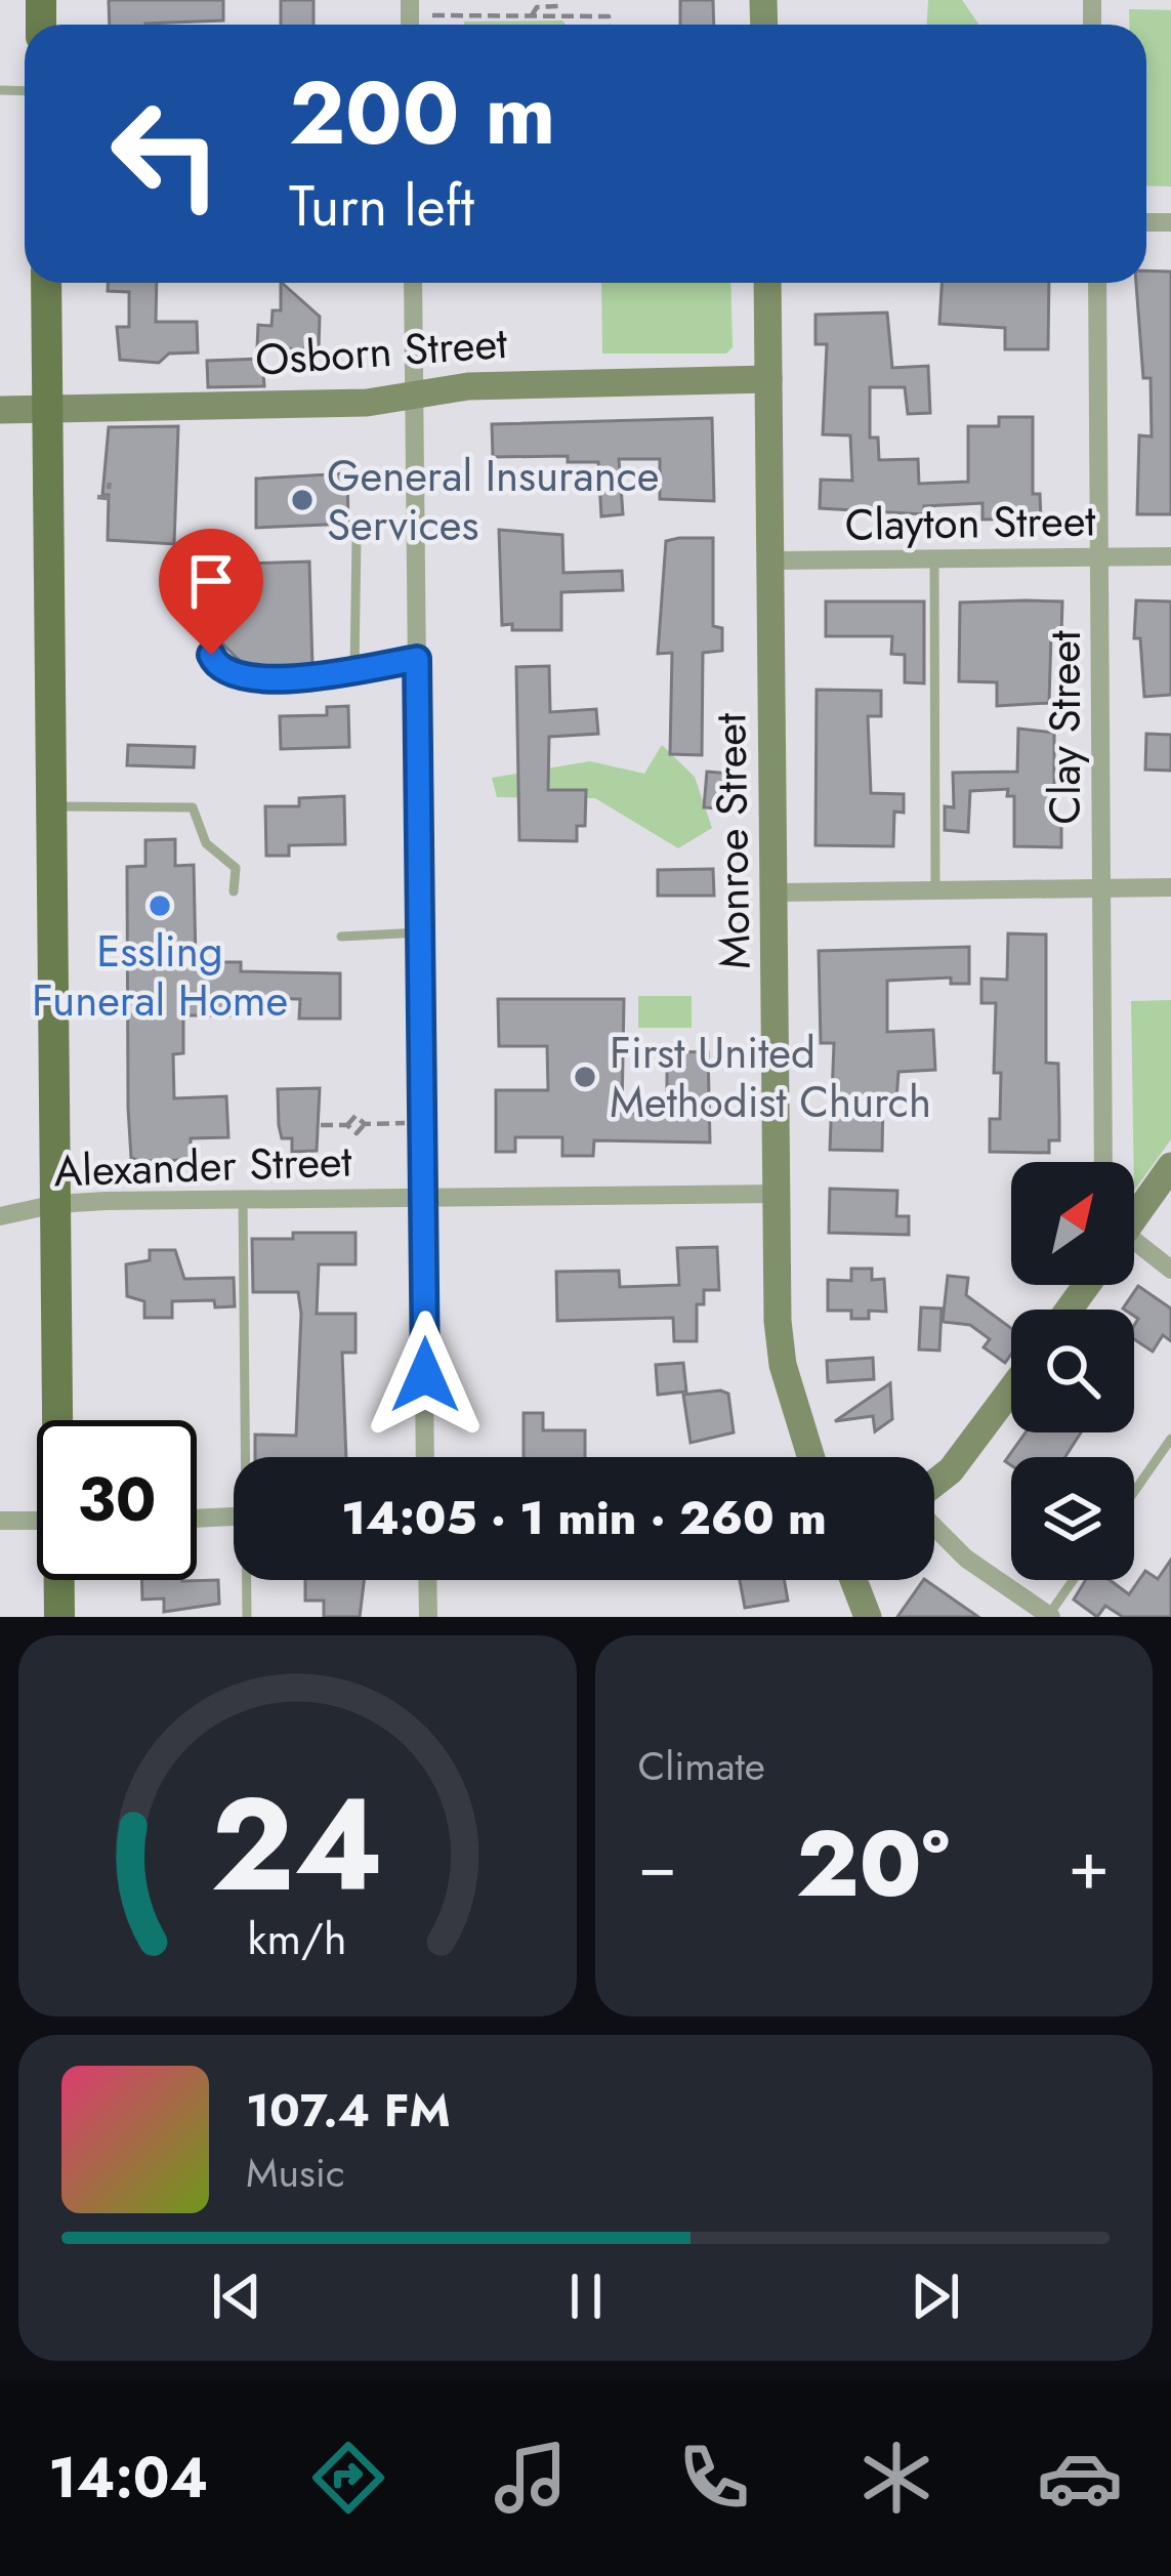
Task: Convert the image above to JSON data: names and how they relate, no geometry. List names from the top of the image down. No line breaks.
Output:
{"streets":{"main road":["Osborn Street","Monroe Street"],"street":["Clayton Street","Clay Street","Alexander Street"]},"crossings":[["Osborn Street","Monroe Street"],["Clayton Street","Clay Street"],["Clayton Street","Monroe Street"],["Monroe Street","Alexander Street"]],"places":["General Insurance Services","Essling Funeral Home","First United Methodist Church"],"north":"top right","page":{"turn":["200 m","Turn left"],"limit":"30","trip":"14:05 · 1 min · 260 m","tile":"Climate","heat":["−","20°","+"],"song":["107.4 FM","Music"],"tabs":"14:04","gauge":["24","km/h"]}}
